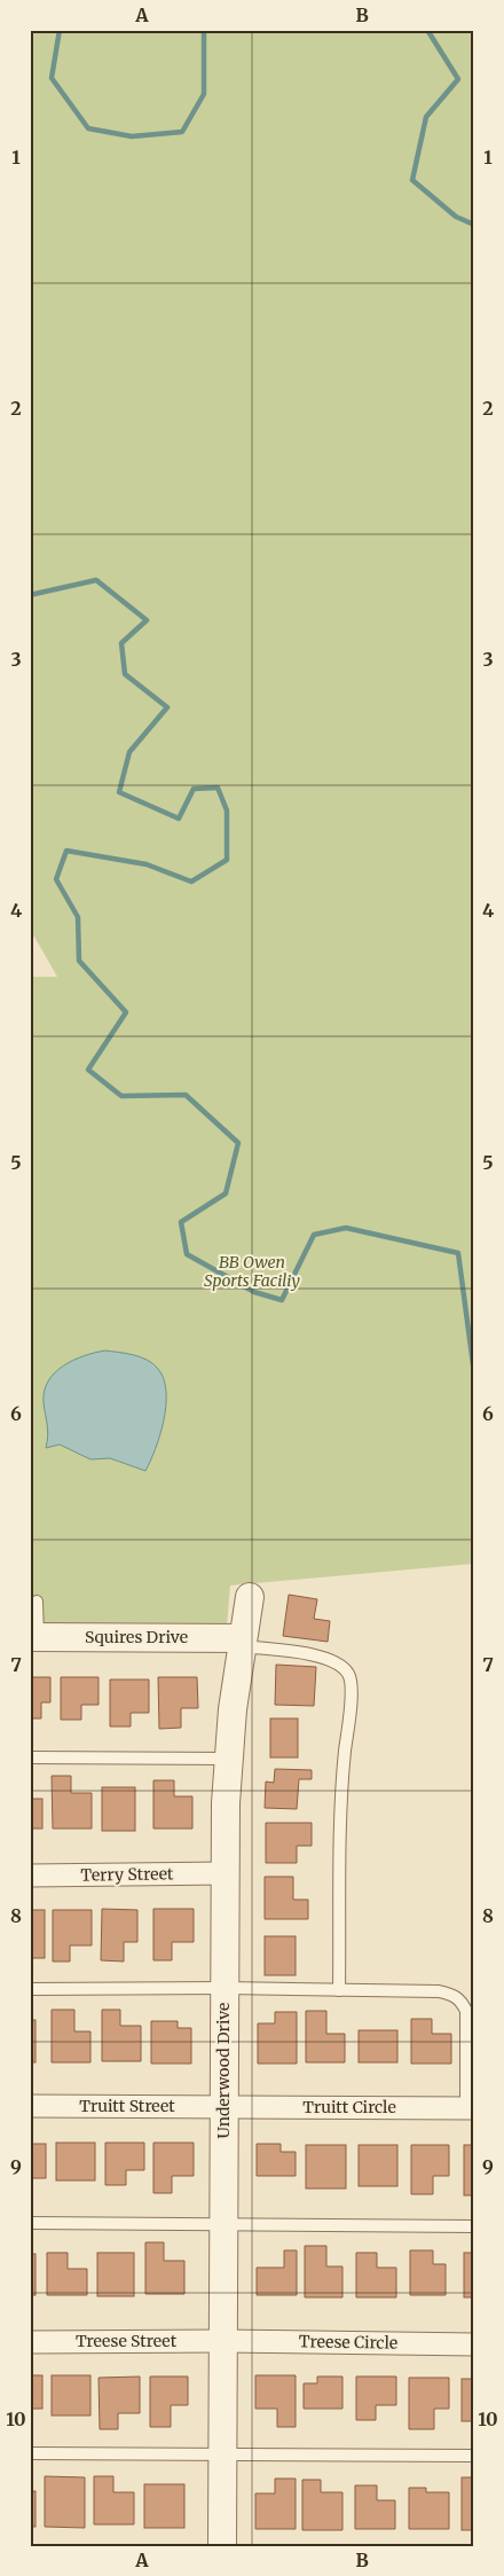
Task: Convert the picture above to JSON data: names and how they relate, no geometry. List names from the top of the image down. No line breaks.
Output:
{"streets":{"street":["Squires Drive","Terry Street","Underwood Drive","Truitt Street","Truitt Circle","Treese Street","Treese Circle"]},"crossings":[["Squires Drive","Underwood Drive"],["Terry Street","Underwood Drive"],["Underwood Drive","Truitt Street"],["Underwood Drive","Truitt Circle"],["Underwood Drive","Treese Street"],["Underwood Drive","Treese Circle"],["Truitt Street","Truitt Circle"],["Treese Street","Treese Circle"]],"parks":["BB Owen Sports Faciliy"],"grid":{"columns":["A","B"],"rows":["1","2","3","4","5","6","7","8","9","10"]}}
